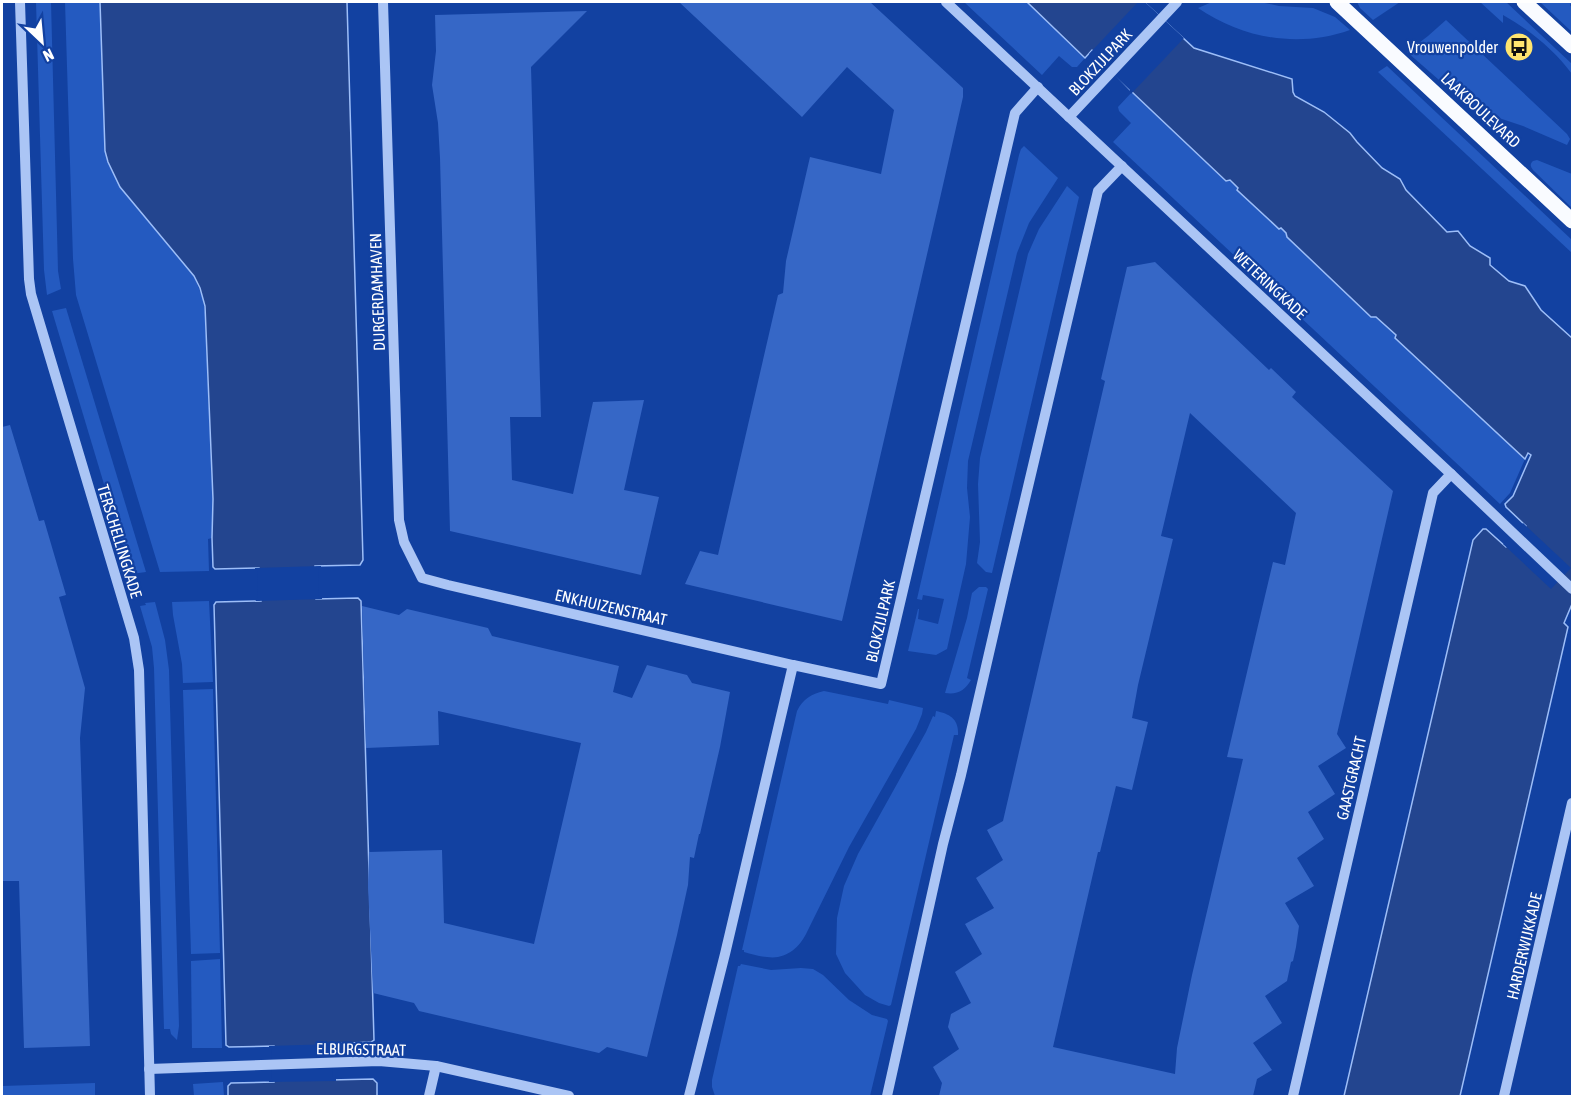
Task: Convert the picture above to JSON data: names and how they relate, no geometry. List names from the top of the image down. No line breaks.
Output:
{"streets":{"main road":["LAAKBOULEVARD"],"street":["BLOKZIJLPARK","WETERINGKADE","DURGERDAMHAVEN","TERSCHELLINGKADE","ENKHUIZENSTRAAT","GAASTGRACHT","HARDERWIJKKADE","ELBURGSTRAAT"]},"crossings":[["BLOKZIJLPARK","WETERINGKADE"],["BLOKZIJLPARK","ENKHUIZENSTRAAT"],["WETERINGKADE","GAASTGRACHT"],["DURGERDAMHAVEN","ENKHUIZENSTRAAT"],["TERSCHELLINGKADE","ELBURGSTRAAT"]],"places":{"bus stop":["Vrouwenpolder"]},"north":"bottom right"}
